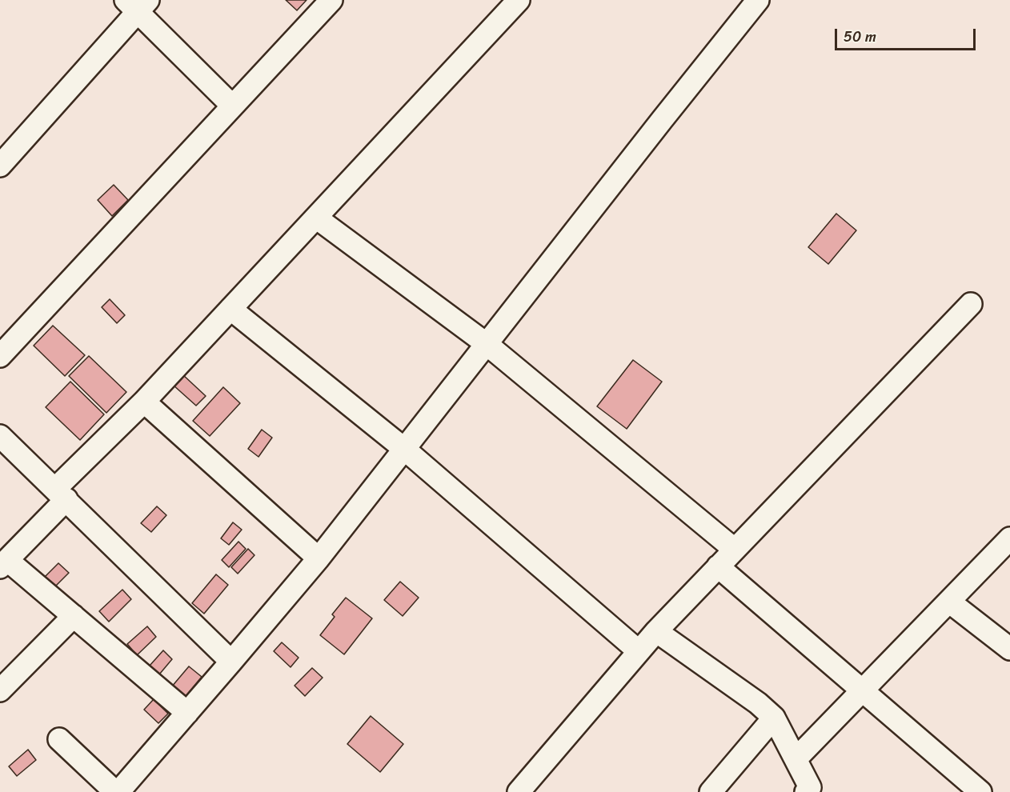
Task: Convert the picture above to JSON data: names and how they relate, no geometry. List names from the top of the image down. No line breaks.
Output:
{"scale_bar":"50 m"}
